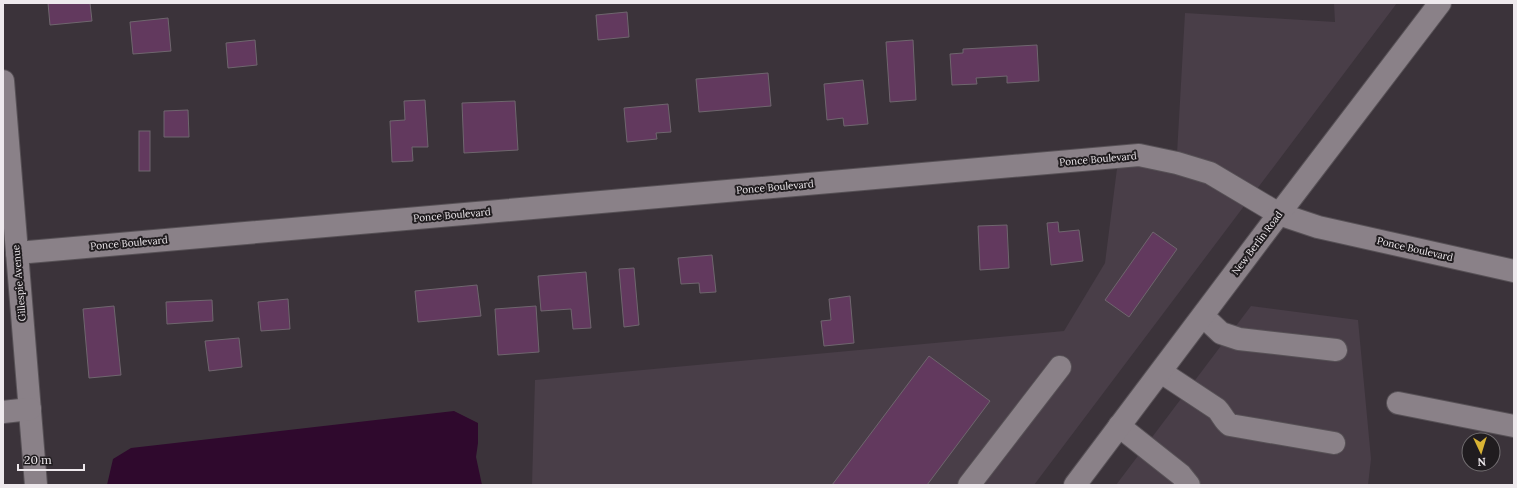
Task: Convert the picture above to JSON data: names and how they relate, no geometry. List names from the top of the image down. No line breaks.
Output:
{"streets":{"street":["Ponce Boulevard","New Berlin Road","Gillespie Avenue"]},"crossings":[["Ponce Boulevard","New Berlin Road"],["Ponce Boulevard","Gillespie Avenue"]],"scale_bar":"20 m","north":"bottom"}
